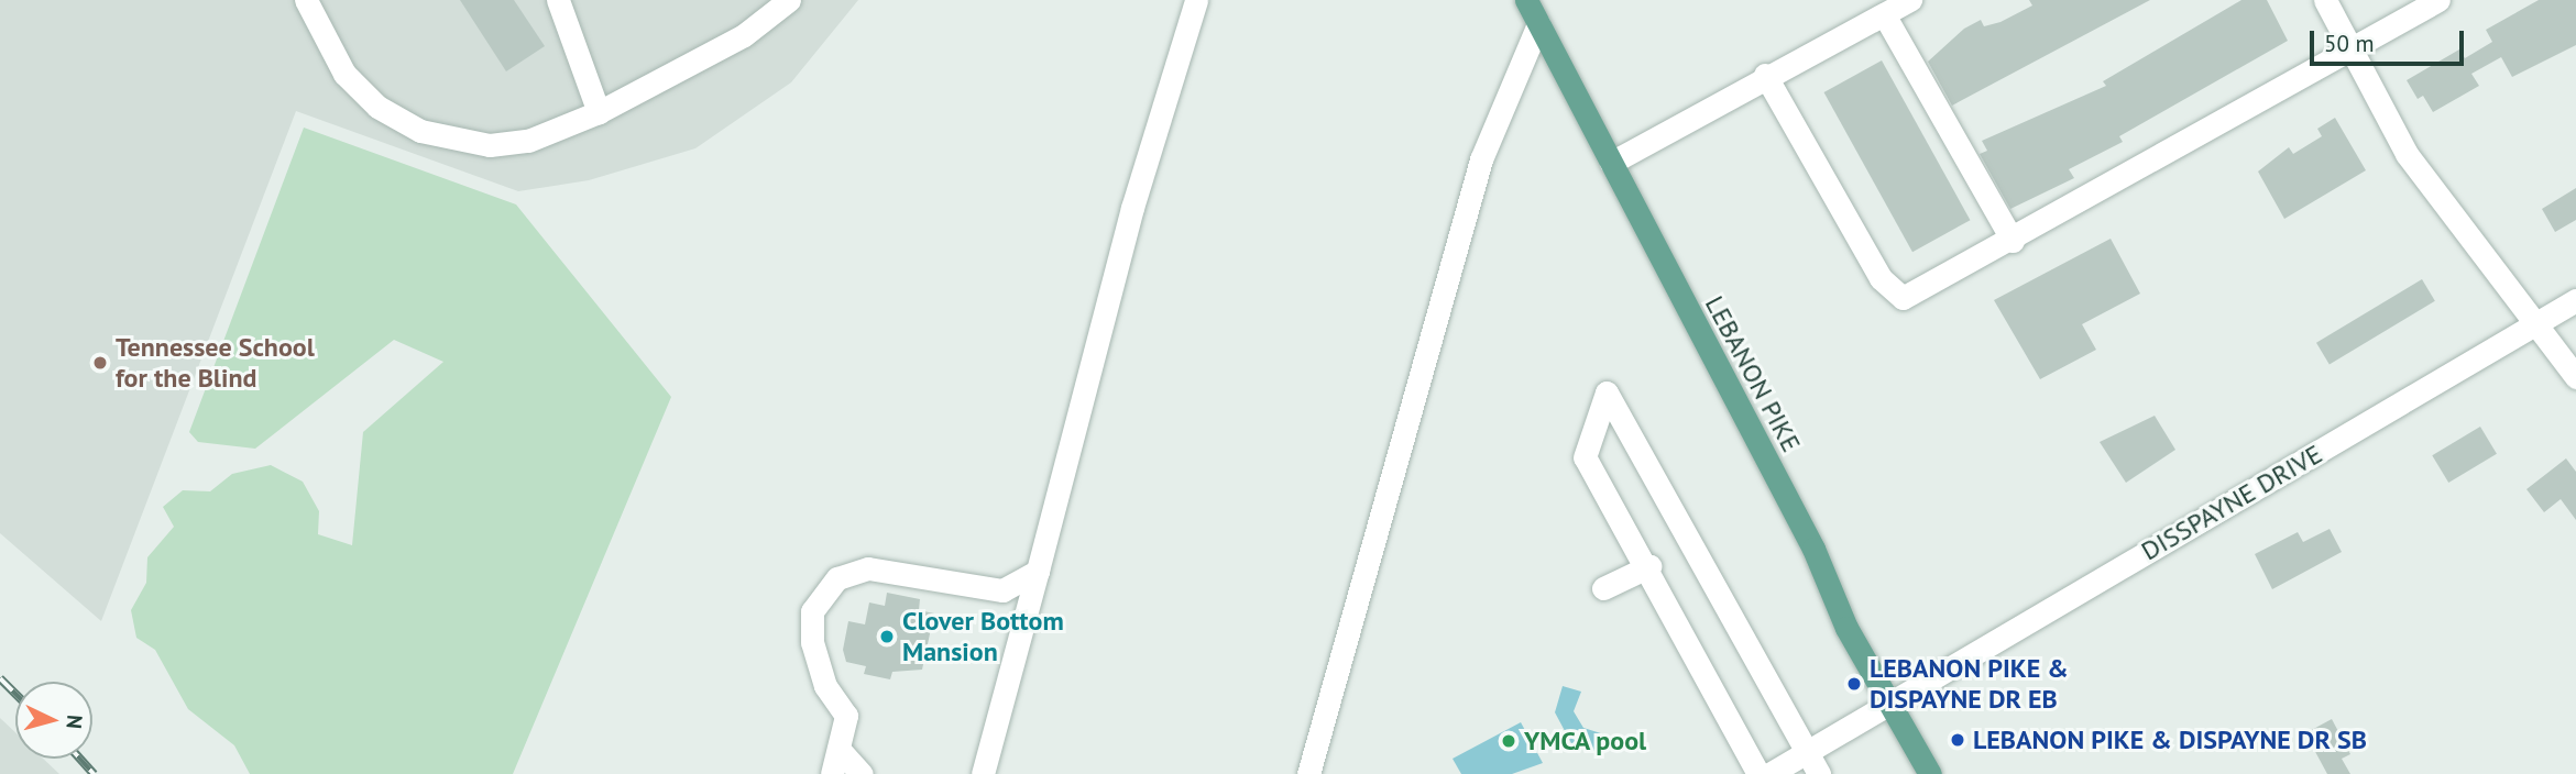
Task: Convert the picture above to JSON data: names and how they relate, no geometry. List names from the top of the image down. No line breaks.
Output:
{"streets":{"main road":["LEBANON PIKE"],"street":["DISSPAYNE DRIVE"]},"crossings":[["LEBANON PIKE","DISSPAYNE DRIVE"]],"places":["Tennessee School for the Blind","Clover Bottom Mansion","LEBANON PIKE & DISPAYNE DR EB","LEBANON PIKE & DISPAYNE DR SB","YMCA pool"],"scale_bar":"50 m","north":"right"}
